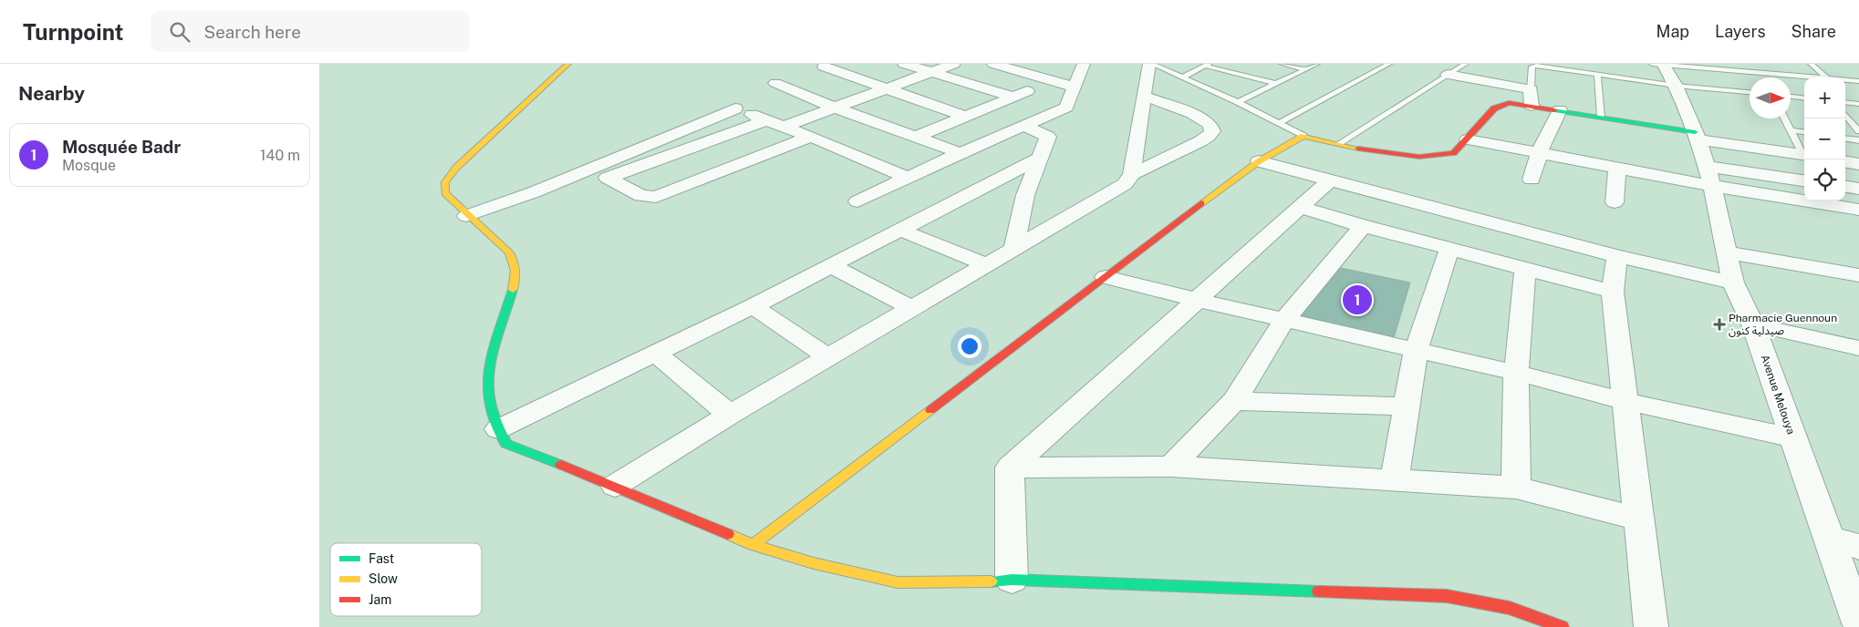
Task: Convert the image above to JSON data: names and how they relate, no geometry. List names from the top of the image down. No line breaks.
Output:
{"streets":{"street":["Avenue Melouya"]},"places":{"health":["Pharmacie Guennoun صيدلية كنون"]},"legend":["Fast","Slow","Jam"],"north":"right","page":{"header":"Turnpoint","search":"Search here","nav":["Map","Layers","Share"],"heading":"Nearby","map_buttons":["+","−"],"list":[{"mark":"1","name":"Mosquée Badr","note":"Mosque","value":"140 m"}],"pins":"1"}}
